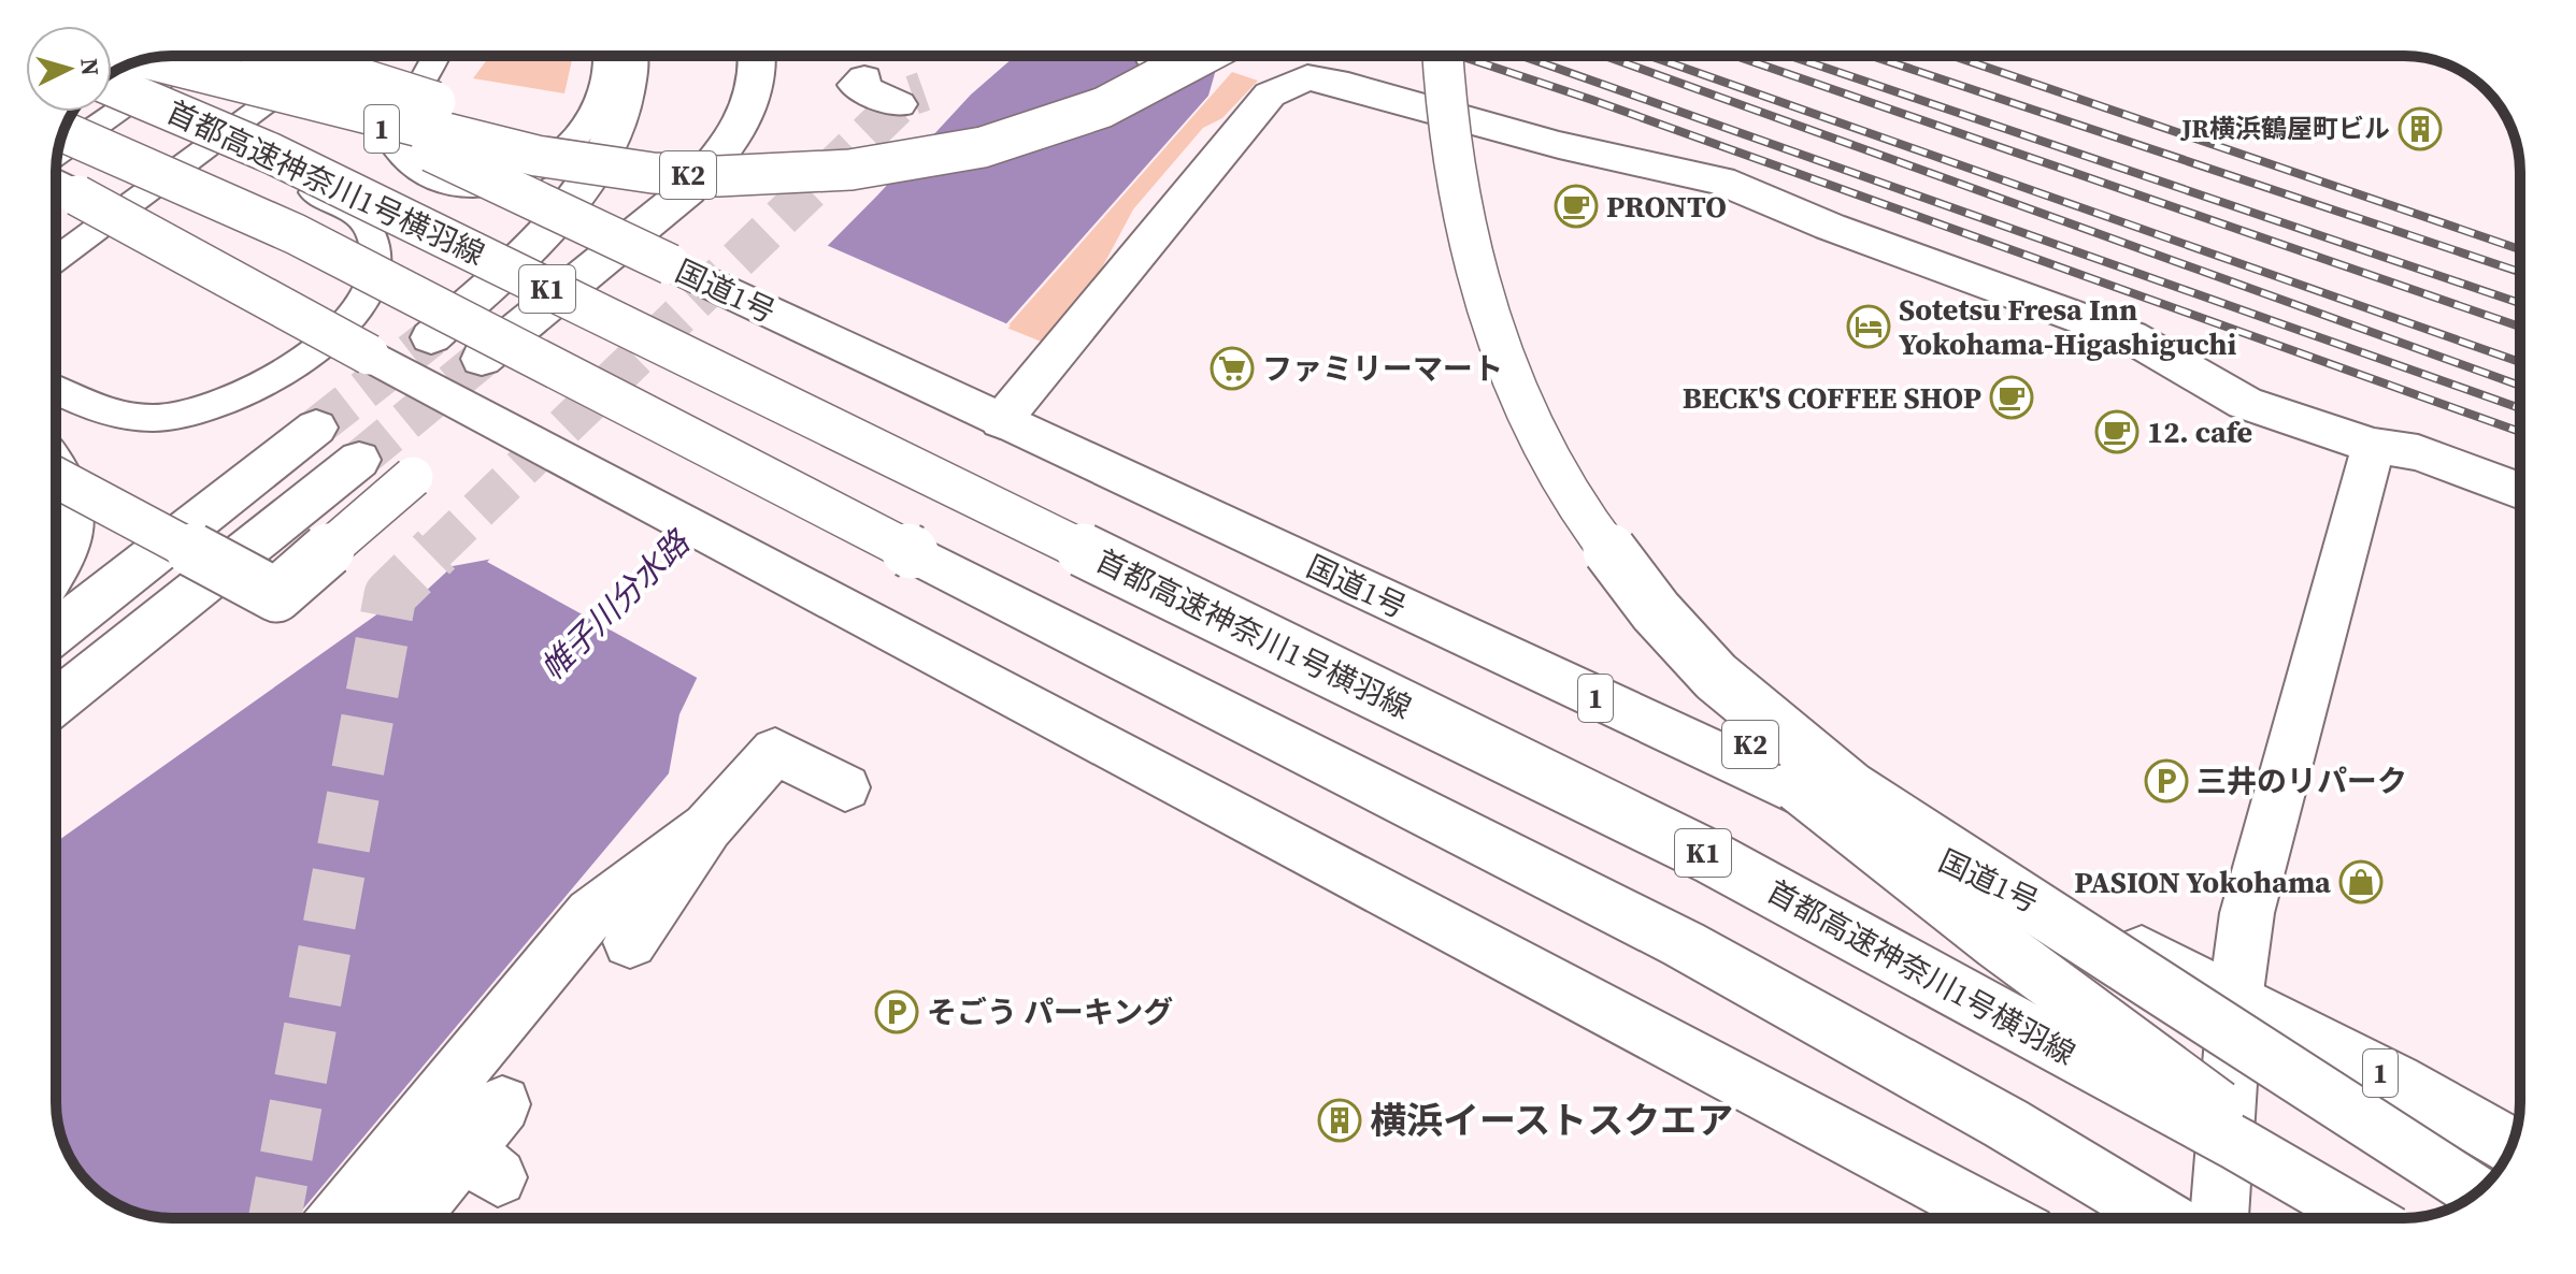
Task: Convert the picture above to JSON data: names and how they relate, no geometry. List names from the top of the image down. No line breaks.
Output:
{"streets":{"main road":["1","K2","首都高速神奈川1号横羽線","K1","国道1号"]},"water":["帷子川分水路"],"places":{"building":["JR横浜鶴屋町ビル","横浜イーストスクエア"],"cafe":["PRONTO","BECK'S COFFEE SHOP","12. cafe"],"hotel":["Sotetsu Fresa Inn Yokohama-Higashiguchi"],"supermarket":["ファミリーマート"],"parking":["三井のリパーク","そごう パーキング"],"shop":["PASION Yokohama"]},"north":"right"}
